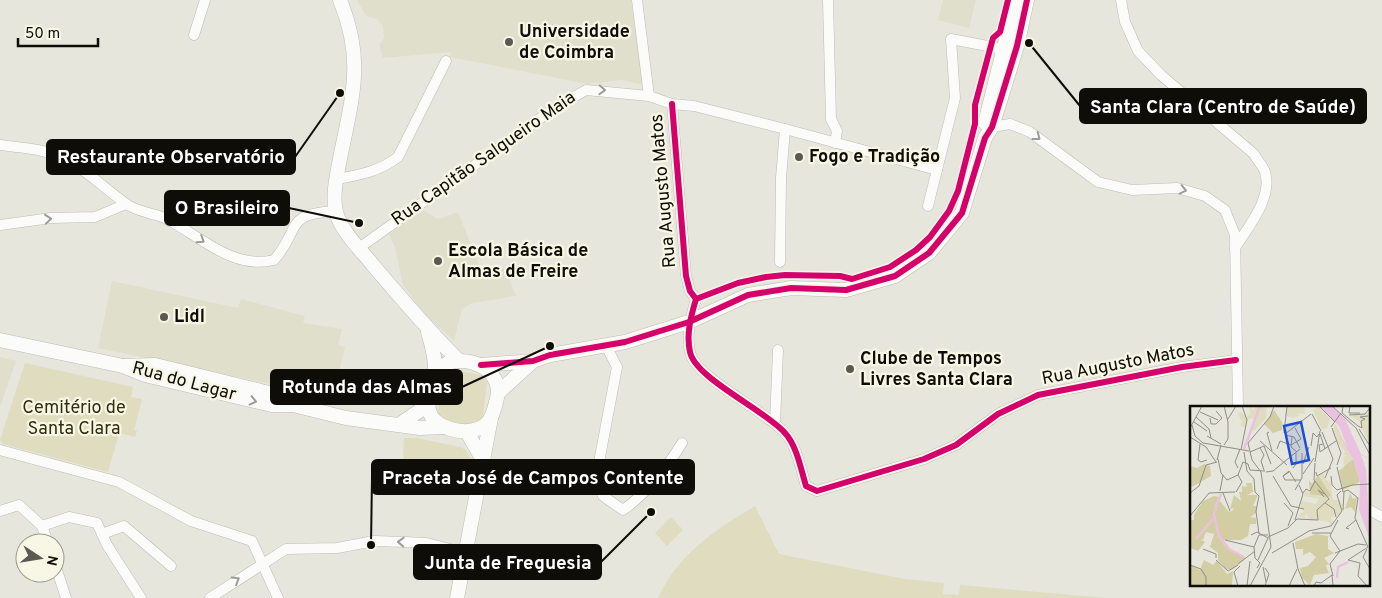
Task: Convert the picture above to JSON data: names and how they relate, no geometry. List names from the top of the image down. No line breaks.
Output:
{"streets":{"street":["Rua Capitão Salgueiro Maia","Rua Augusto Matos","Rua do Lagar"]},"crossings":[["Rua Capitão Salgueiro Maia","Rua Augusto Matos"]],"one_way":["Rua Capitão Salgueiro Maia"],"parks":["Cemitério de Santa Clara"],"places":["Universidade de Coimbra","Santa Clara (Centro de Saúde)","Restaurante Observatório","Fogo e Tradição","O Brasileiro","Escola Básica de Almas de Freire","Lidl","Rotunda das Almas","Clube de Tempos Livres Santa Clara","Junta de Freguesia","Praceta José de Campos Contente"],"scale_bar":"50 m","north":"right"}
